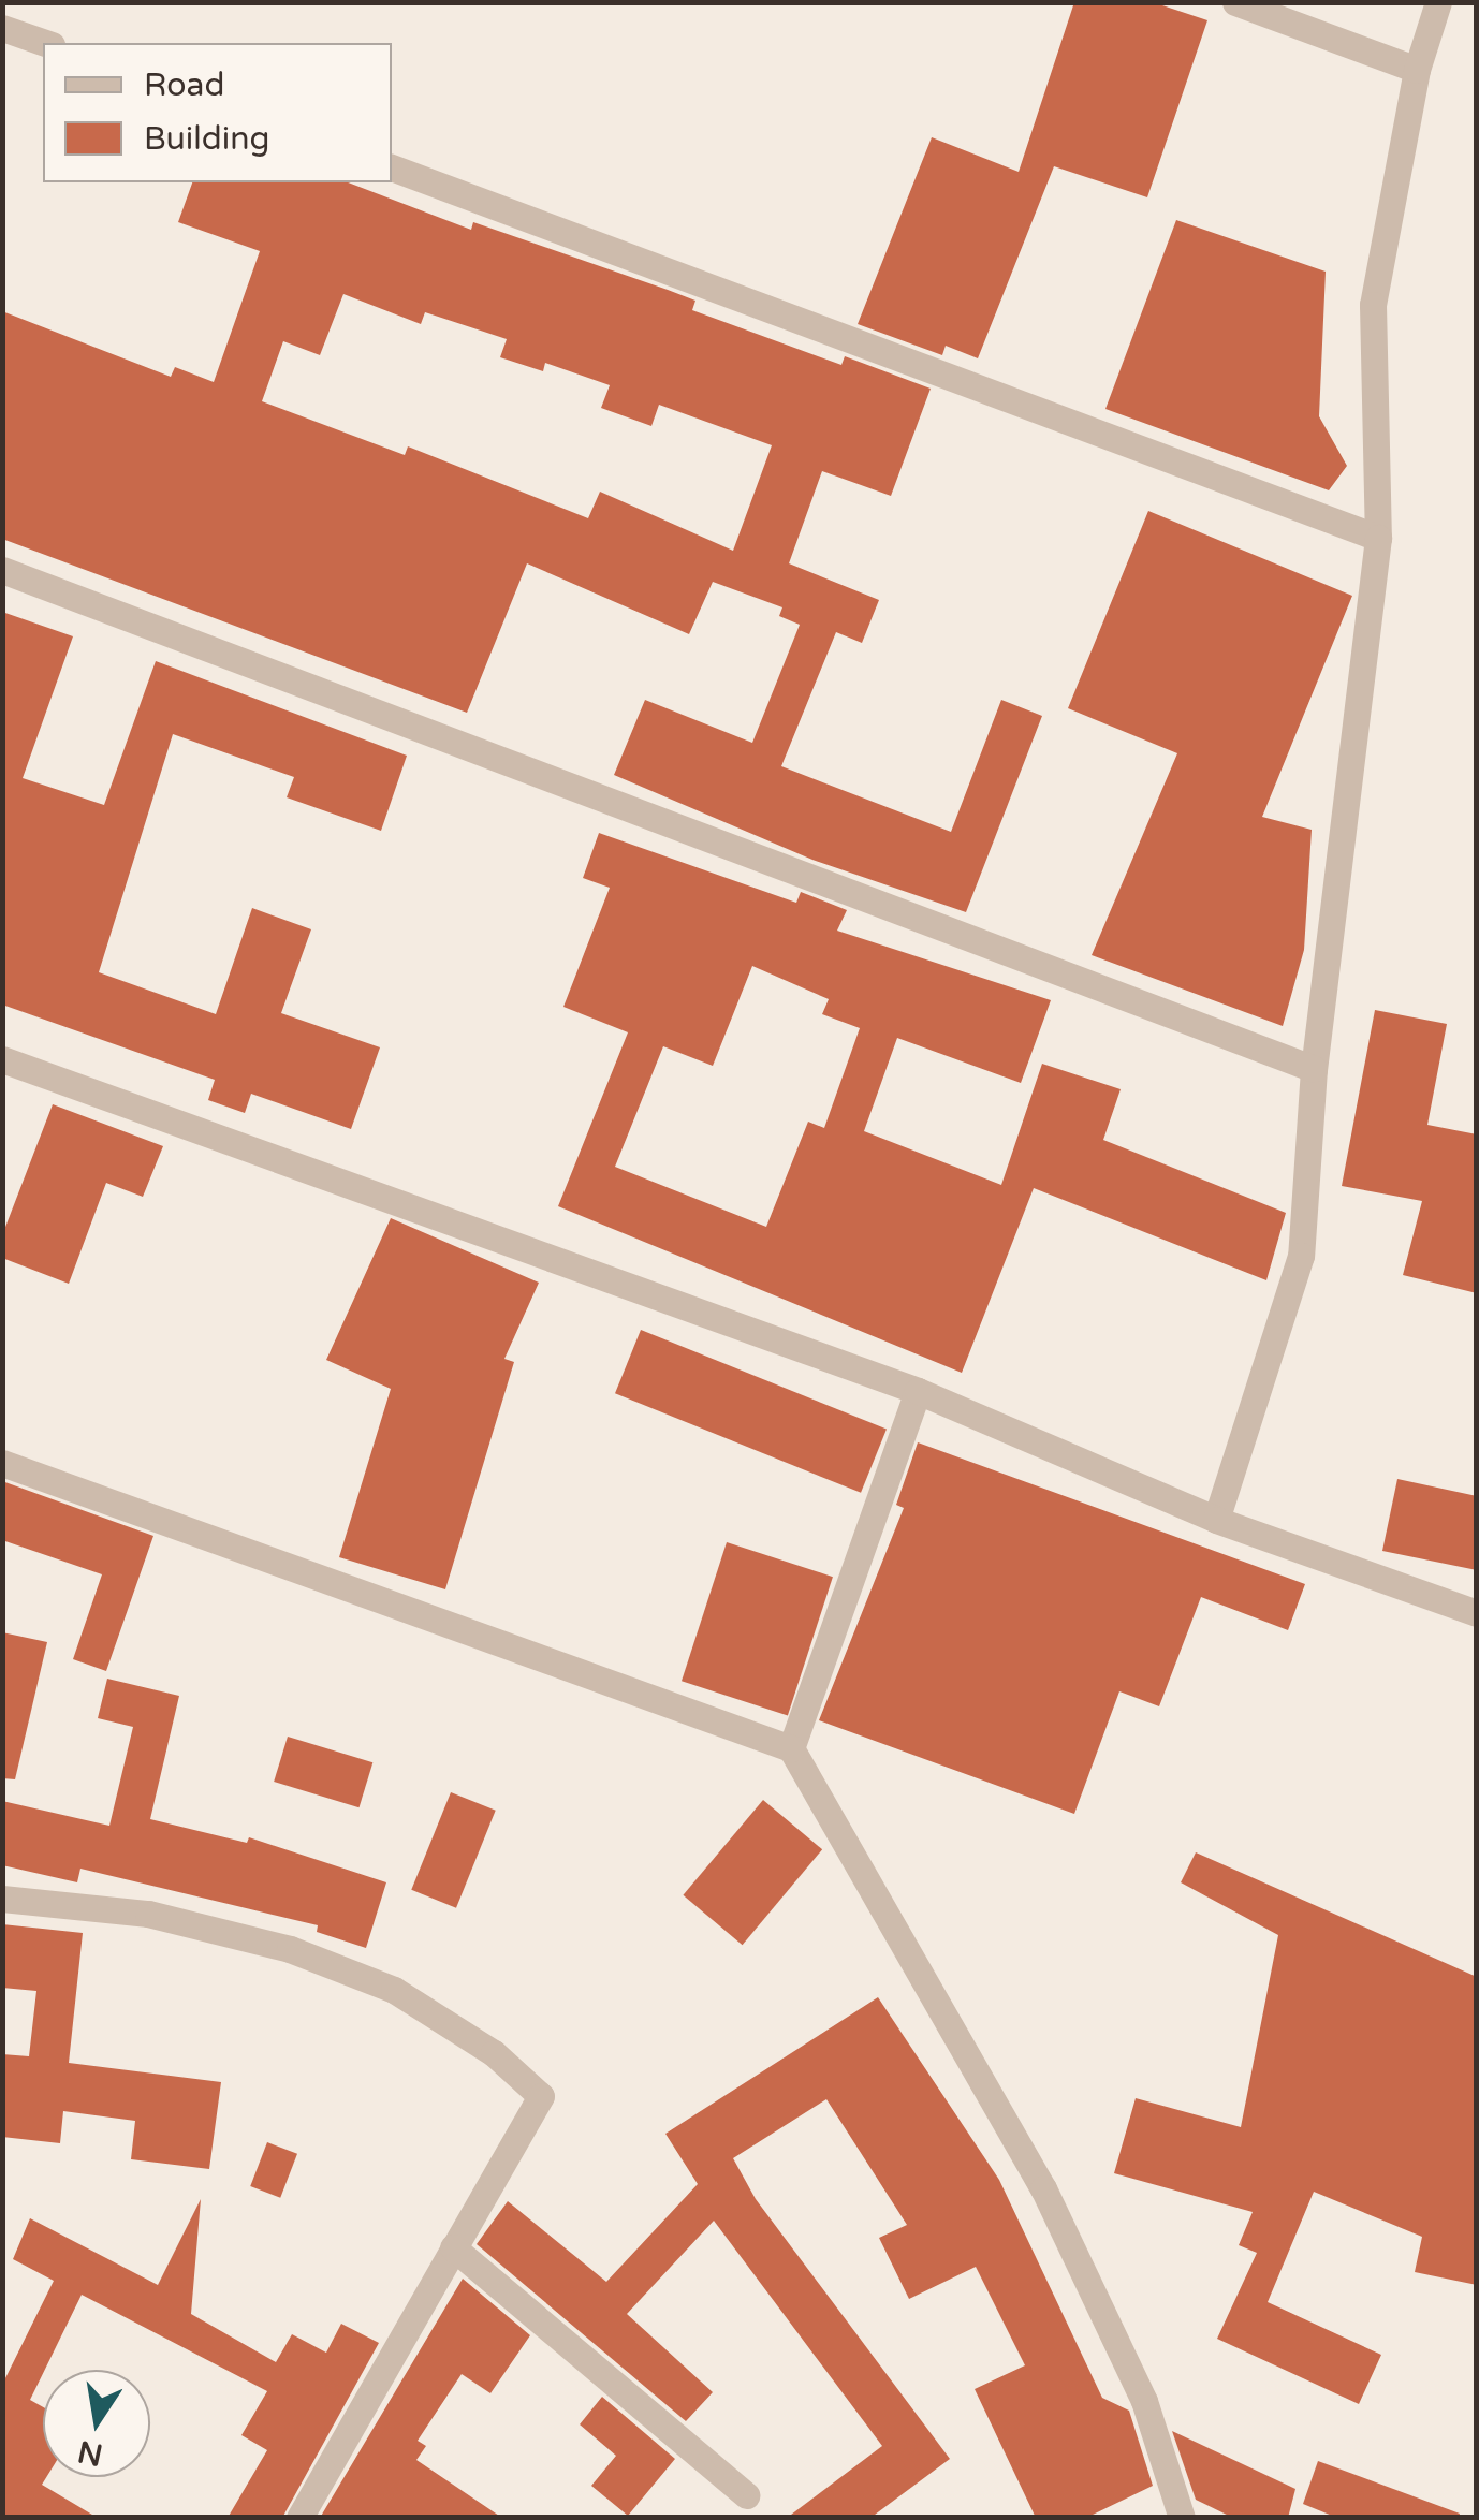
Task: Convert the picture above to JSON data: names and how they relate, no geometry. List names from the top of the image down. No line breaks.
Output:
{"legend":["Road","Building"],"north":"bottom"}
